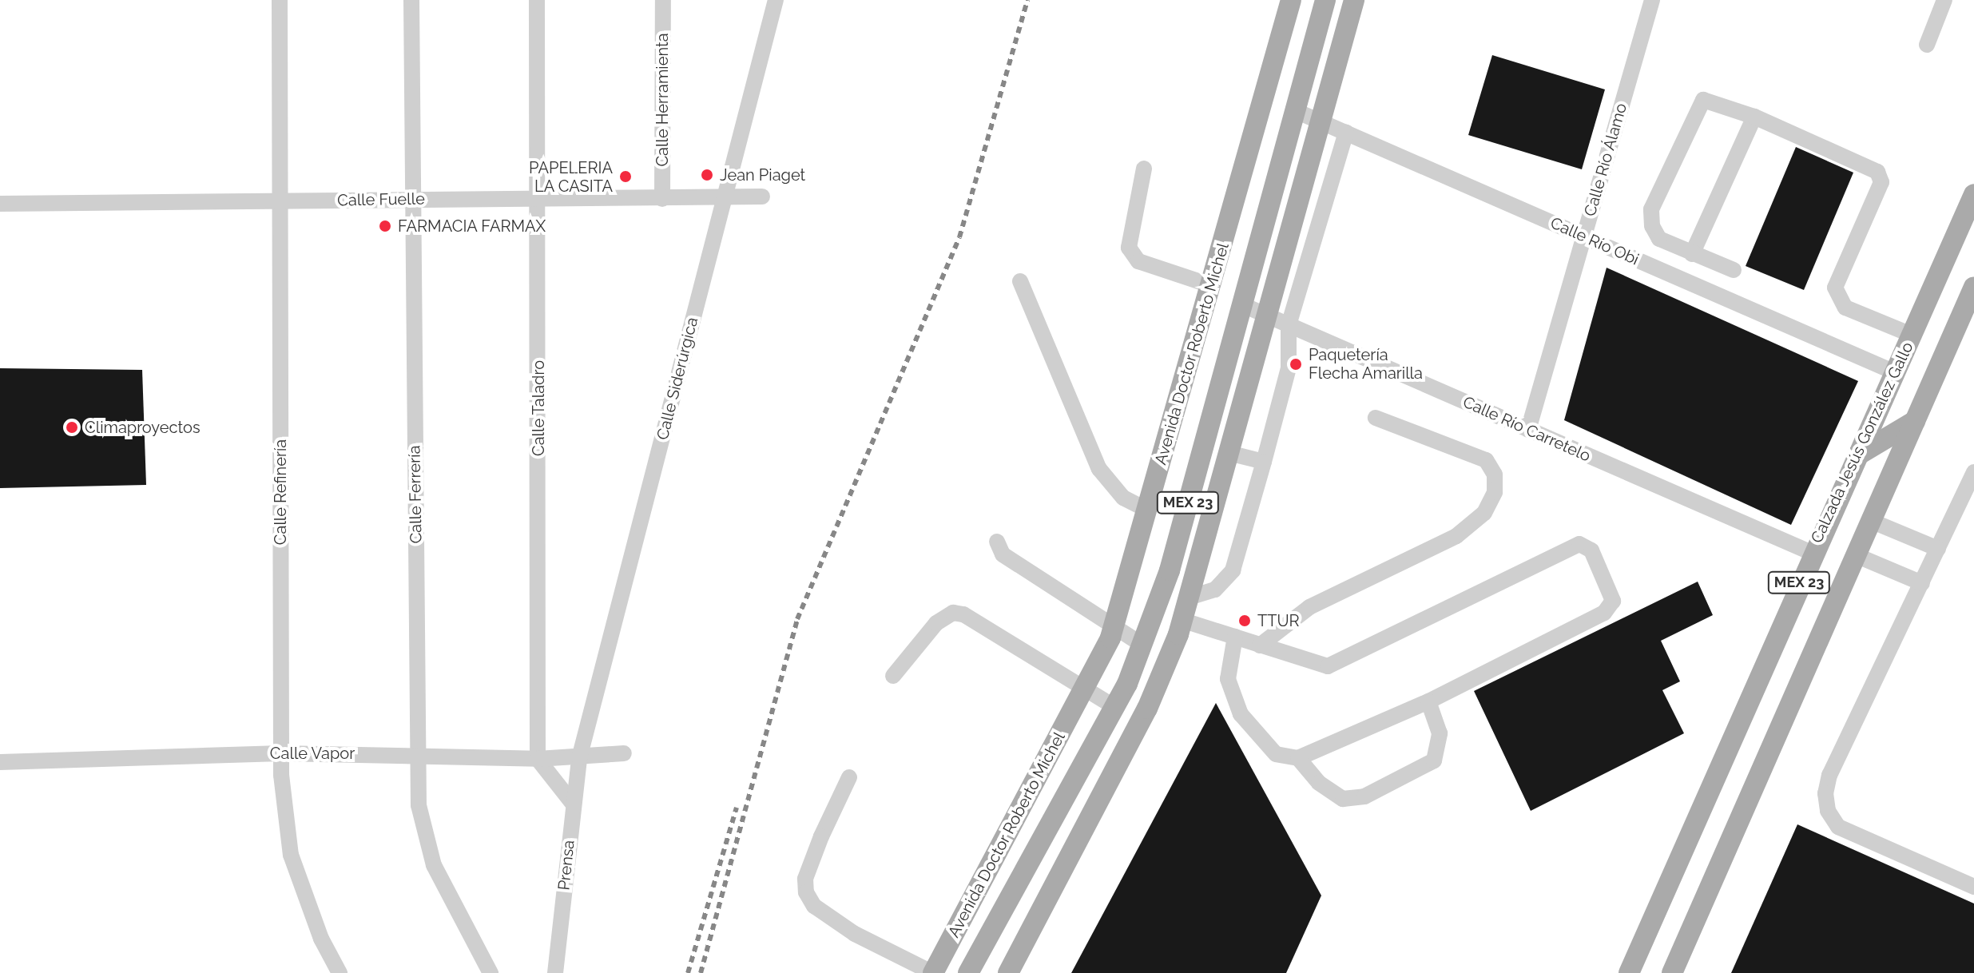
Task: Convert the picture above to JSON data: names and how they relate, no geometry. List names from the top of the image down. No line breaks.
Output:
{"streets":{"main road":["Avenida Doctor Roberto Michel","Calzada Jesús González Gallo","MEX 23"],"street":["Calle Herramienta","Calle Río Álamo","Calle Fuelle","Calle Río Obi","Calle Siderúrgica","Calle Taladro","Calle Río Carretelo","Calle Refinería","Calle Ferrería","Calle Vapor","Prensa"]},"crossings":[["Calle Herramienta","Calle Fuelle"],["Calle Río Álamo","Calle Río Obi"],["Calle Río Álamo","Calle Río Carretelo"],["Calle Fuelle","Calle Siderúrgica"],["Calle Fuelle","Calle Taladro"],["Calle Fuelle","Calle Refinería"],["Calle Fuelle","Calle Ferrería"],["Calle Río Obi","Avenida Doctor Roberto Michel"],["Calle Río Obi","Calzada Jesús González Gallo"],["Avenida Doctor Roberto Michel","Calle Río Carretelo"],["Calle Siderúrgica","Calle Vapor"],["Calle Siderúrgica","Prensa"],["Calle Taladro","Calle Vapor"],["Calle Río Carretelo","Calzada Jesús González Gallo"],["Calle Refinería","Calle Vapor"],["Calle Ferrería","Calle Vapor"],["Calle Vapor","Prensa"]],"places":["Jean Piaget","PAPELERIA LA CASITA","FARMACIA FARMAX","Paquetería Flecha Amarilla","Climaproyectos","TTUR"]}
